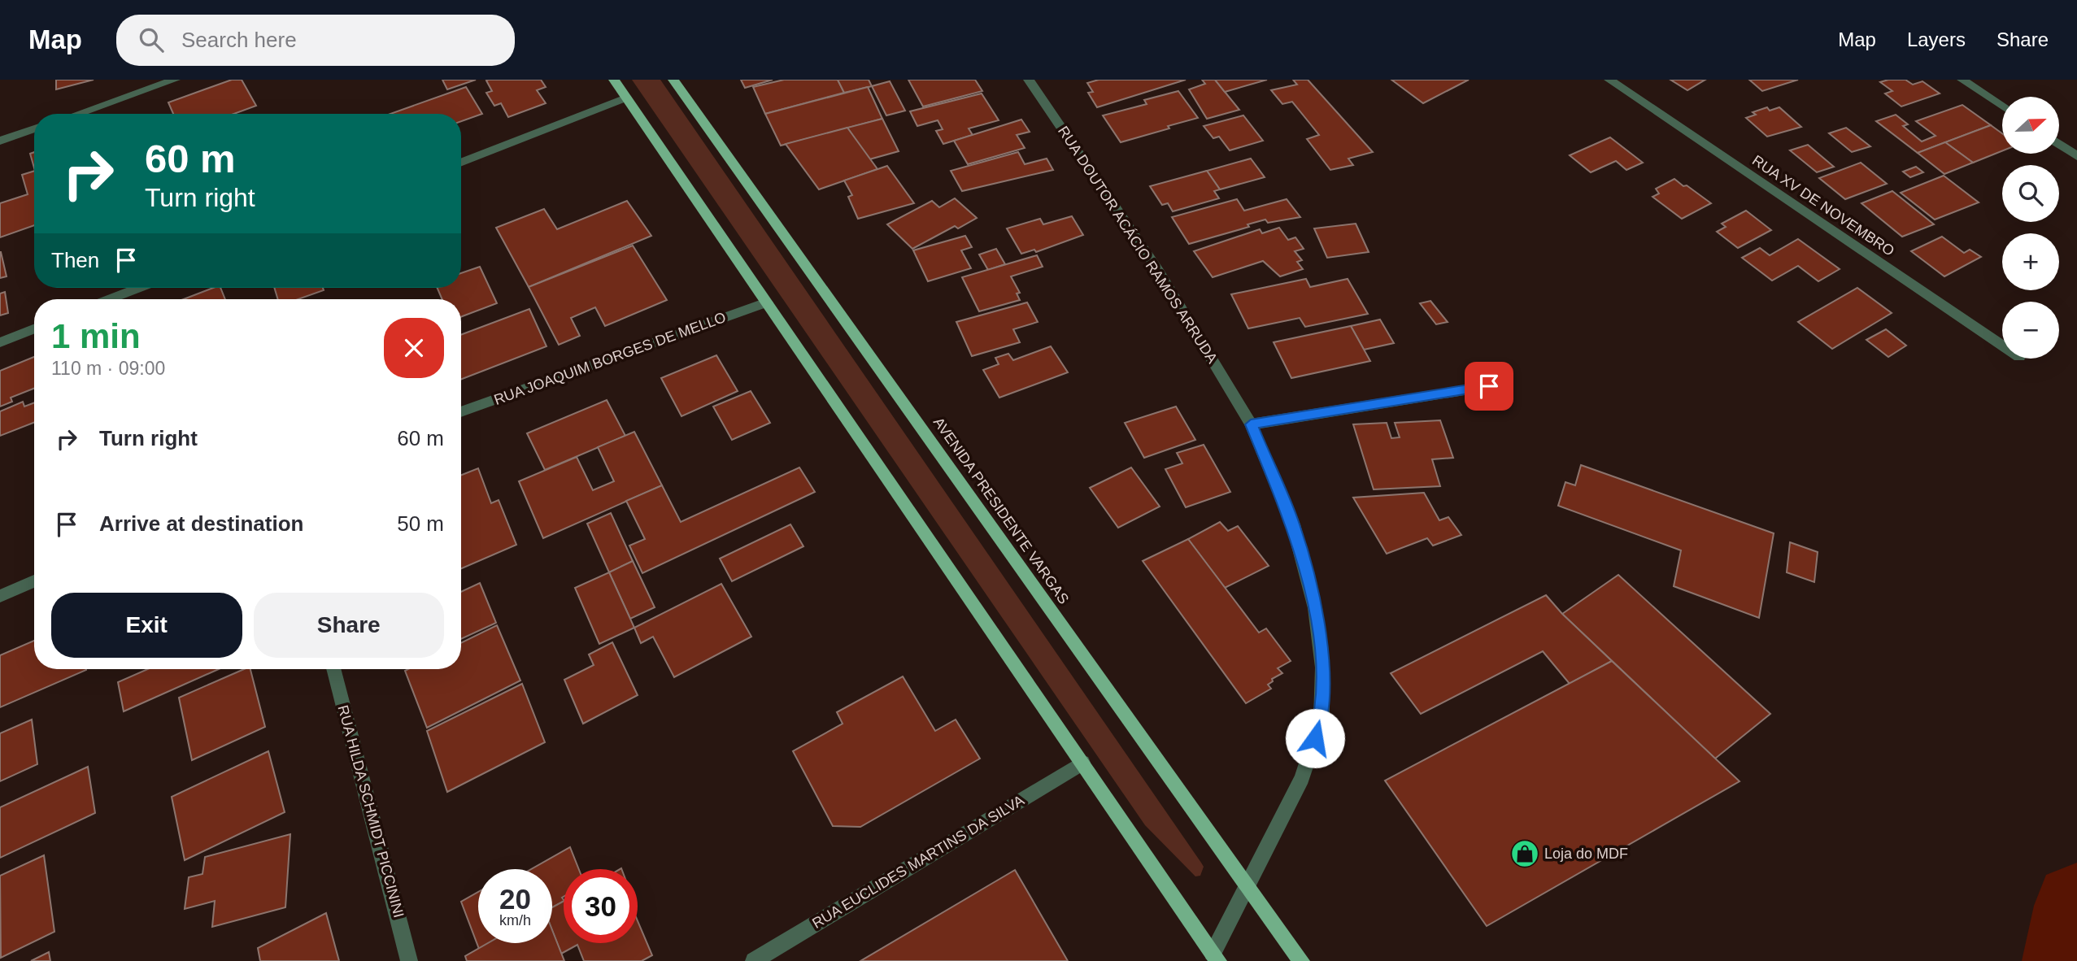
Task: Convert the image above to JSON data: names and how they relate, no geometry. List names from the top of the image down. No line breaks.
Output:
{"streets":{"main road":["AVENIDA PRESIDENTE VARGAS"],"street":["RUA XV DE NOVEMBRO","RUA DOUTOR ACÁCIO RAMOS ARRUDA","RUA JOAQUIM BORGES DE MELLO","RUA HILDA SCHMIDT PICCININI","RUA EUCLIDES MARTINS DA SILVA"]},"crossings":[["RUA DOUTOR ACÁCIO RAMOS ARRUDA","AVENIDA PRESIDENTE VARGAS"]],"places":{"shop":["Loja do MDF"]},"north":"right","page":{"header":"Map","search":"Search here","nav":["Map","Layers","Share"],"map_buttons":["+","−"],"turn":["60 m","Turn right"],"then":"Then","heading":["1 min","110 m · 09:00"],"list":[{"name":"Turn right","value":"60 m"},{"name":"Arrive at destination","value":"50 m"}],"buttons":["Exit","Share"],"speed":"20 km/h","limit":"30"}}
